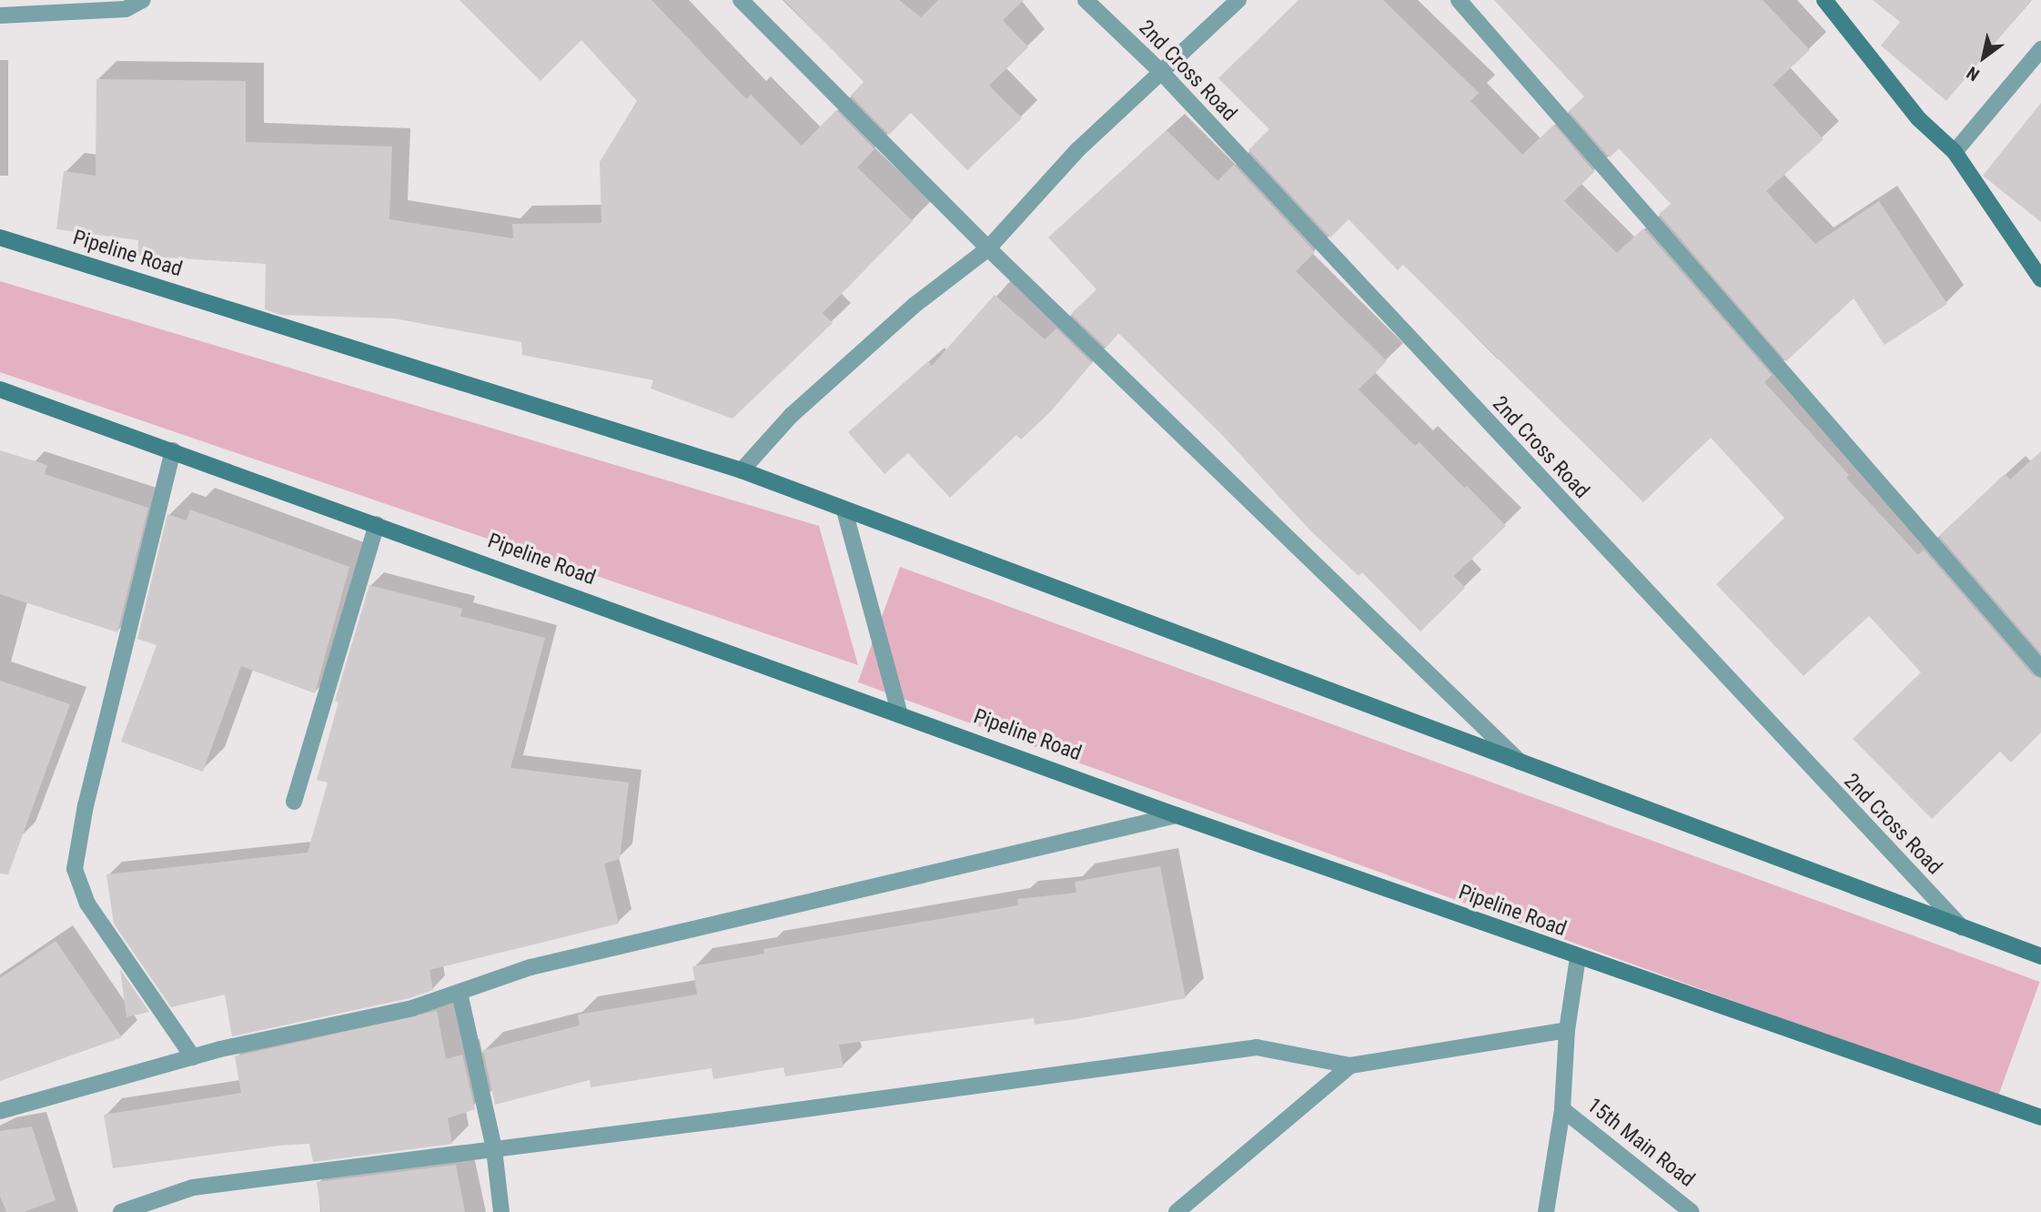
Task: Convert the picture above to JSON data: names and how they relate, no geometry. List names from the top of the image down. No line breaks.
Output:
{"streets":{"main road":["Pipeline Road"],"street":["2nd Cross Road","15th Main Road"]},"crossings":[["2nd Cross Road","Pipeline Road"],["Pipeline Road","15th Main Road"]],"north":"bottom left"}
